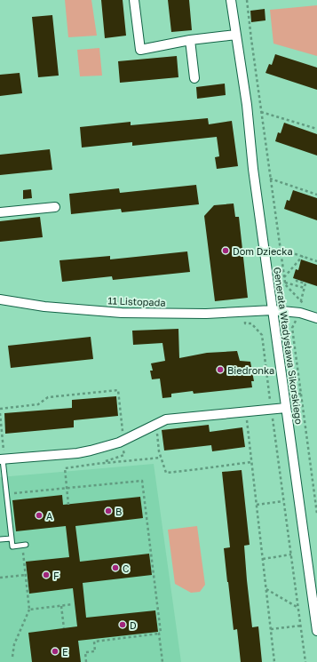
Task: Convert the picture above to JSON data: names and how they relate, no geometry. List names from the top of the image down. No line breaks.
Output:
{"streets":{"street":["11 Listopada","Generała Władysława Sikorskiego"]},"crossings":[["11 Listopada","Generała Władysława Sikorskiego"]],"places":["Dom Dziecka","Biedronka","B","A","C","F","D","E"]}
